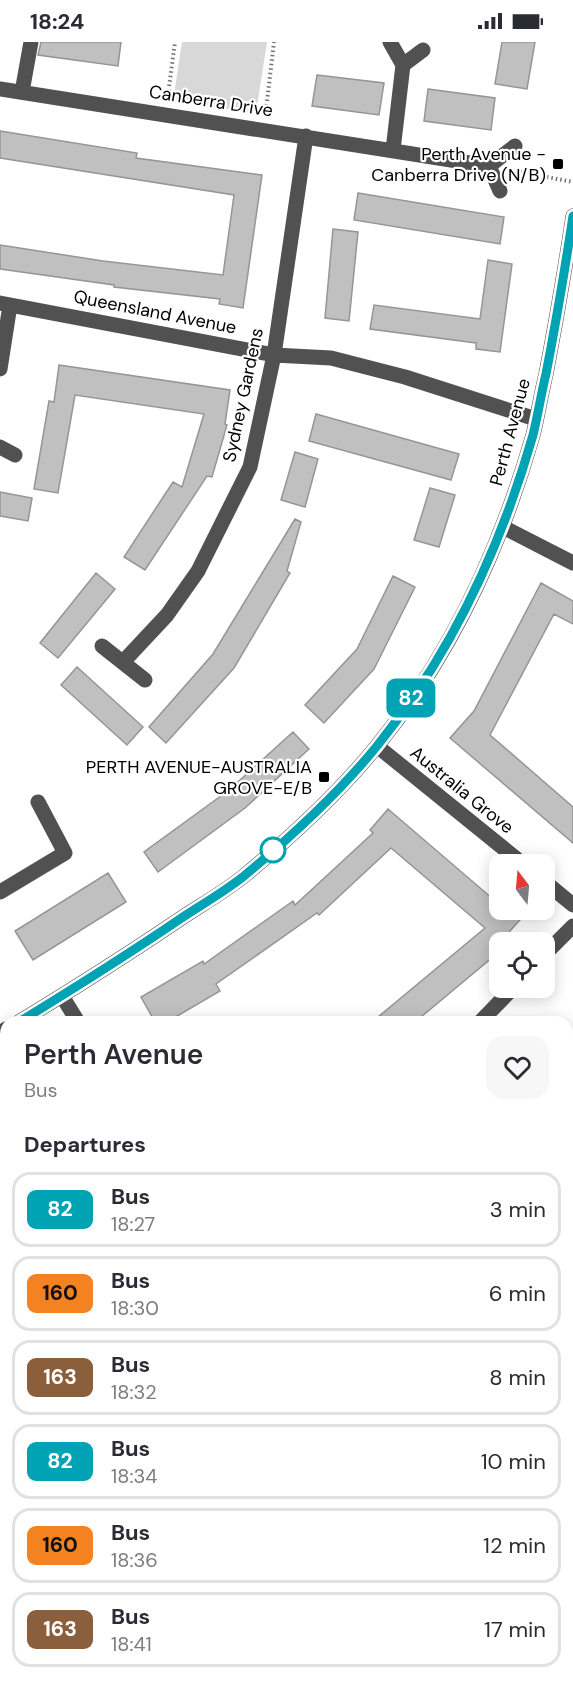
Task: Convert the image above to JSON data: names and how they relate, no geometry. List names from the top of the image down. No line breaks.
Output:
{"streets":{"street":["Canberra Drive","Queensland Avenue","Sydney Gardens","Perth Avenue","Australia Grove"]},"crossings":[["Canberra Drive","Sydney Gardens"],["Queensland Avenue","Sydney Gardens"],["Queensland Avenue","Perth Avenue"],["Perth Avenue","Australia Grove"]],"places":{"transit":["Perth Avenue - Canberra Drive (N/B)","PERTH AVENUE-AUSTRALIA GROVE-E/B"]},"lines":["bus line 82"],"north":"top","page":{"status":"18:24","on_map":"82","heading":[["Perth Avenue","Bus"],"Departures"],"list":[{"mark":"82","name":"Bus","note":"18:27","value":"3 min"},{"mark":"160","name":"Bus","note":"18:30","value":"6 min"},{"mark":"163","name":"Bus","note":"18:32","value":"8 min"},{"mark":"82","name":"Bus","note":"18:34","value":"10 min"},{"mark":"160","name":"Bus","note":"18:36","value":"12 min"},{"mark":"163","name":"Bus","note":"18:41","value":"17 min"}]}}
